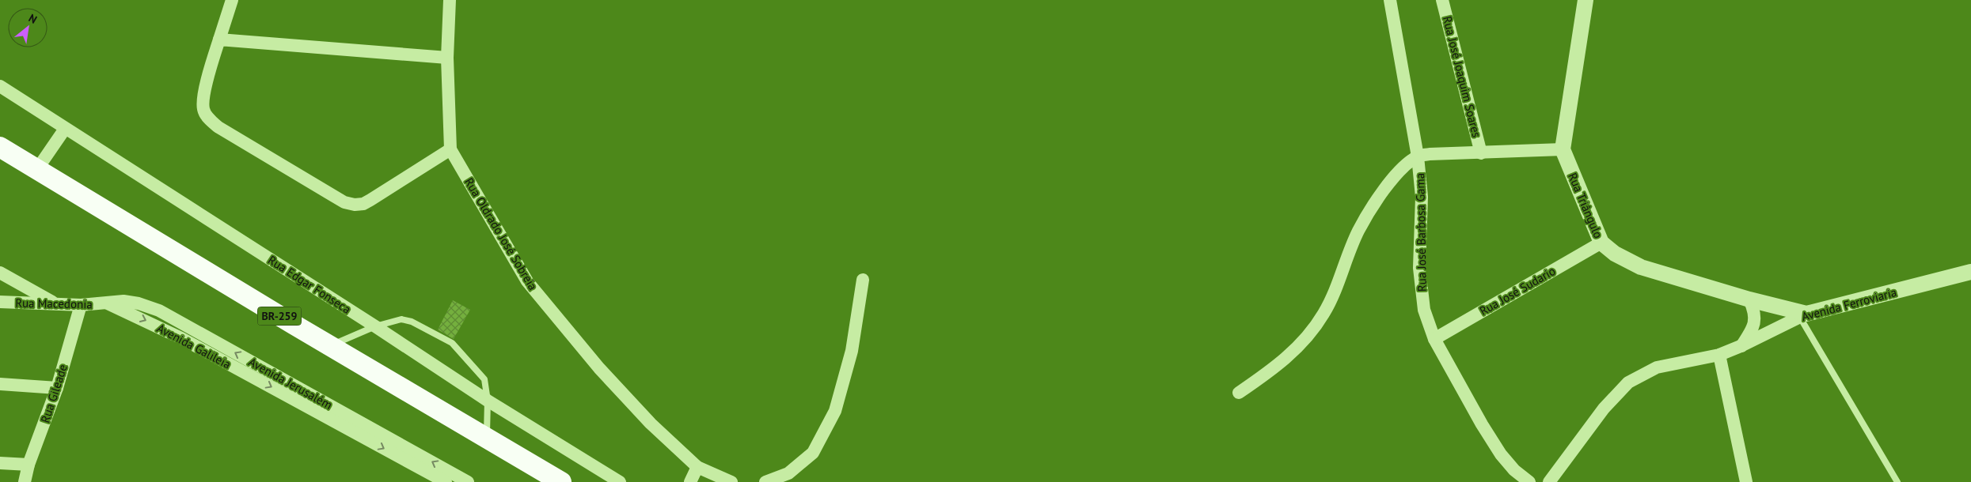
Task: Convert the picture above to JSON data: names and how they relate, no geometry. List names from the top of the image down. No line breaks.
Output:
{"streets":{"highway":["BR-259"],"street":["Rua José Joaquim Soares","Rua Triângulo","Rua José Barbosa Gama","Rua Oldrado José Sobreia","Rua Edgar Fonseca","Rua José Sudario","Rua Macedonia","Avenida Ferroviaria","Avenida Galileia","Avenida Jerusalém","Rua Gileade"]},"crossings":[["Rua Triângulo","Rua José Sudario"],["Rua Triângulo","Avenida Ferroviaria"],["Rua José Barbosa Gama","Rua José Sudario"],["Rua Macedonia","Avenida Galileia"],["Rua Macedonia","Avenida Jerusalém"],["Rua Macedonia","Rua Gileade"],["Avenida Galileia","Avenida Jerusalém"]],"one_way":["Avenida Galileia","Avenida Jerusalém"],"north":"top right"}
